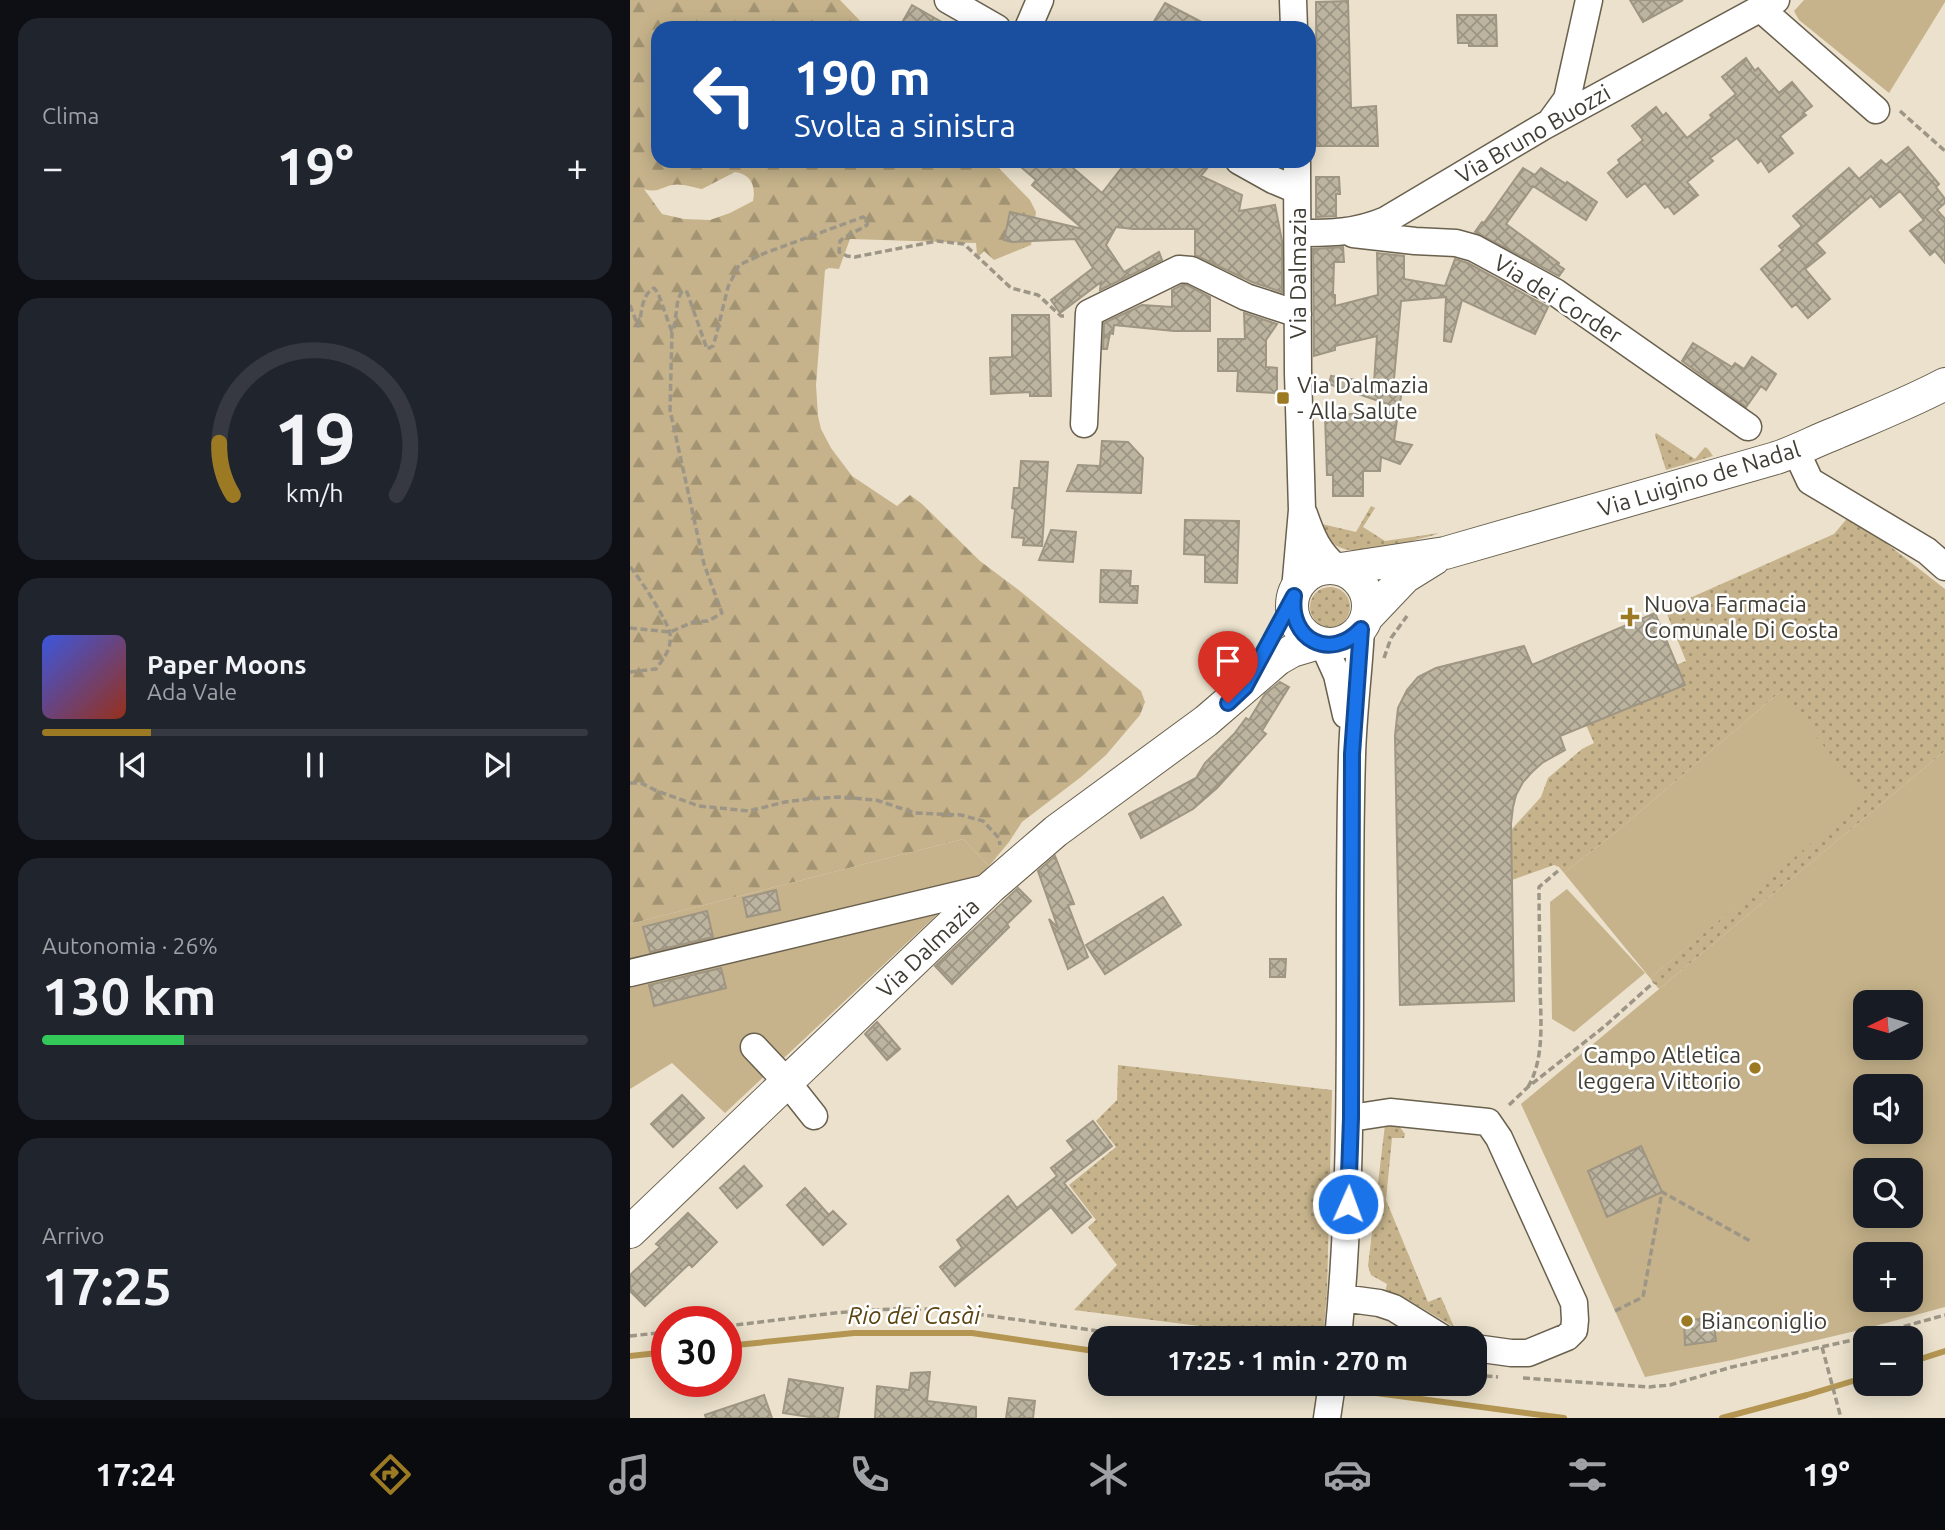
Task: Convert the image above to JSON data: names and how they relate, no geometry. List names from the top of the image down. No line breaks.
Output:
{"streets":{"main road":["Via Dalmazia","Via Luigino de Nadal"],"street":["Via Bruno Buozzi","Via dei Corder"]},"crossings":[["Via Bruno Buozzi","Via Dalmazia"],["Via Bruno Buozzi","Via dei Corder"],["Via Dalmazia","Via Luigino de Nadal"]],"water":["Rio dei Casài"],"places":{"transit":["Via Dalmazia - Alla Salute"],"health":["Nuova Farmacia Comunale Di Costa"],"other":["Campo Atletica leggera Vittorio","Bianconiglio"]},"north":"left","page":{"tile":["Clima",["Autonomia · 26%","130 km"],["Arrivo","17:25"]],"turn":["190 m","Svolta a sinistra"],"heat":["−","19°","+"],"song":["Paper Moons","Ada Vale"],"map_buttons":["+","−"],"limit":"30","trip":"17:25 · 1 min · 270 m","tabs":["17:24","19°"],"gauge":["19","km/h"]}}
